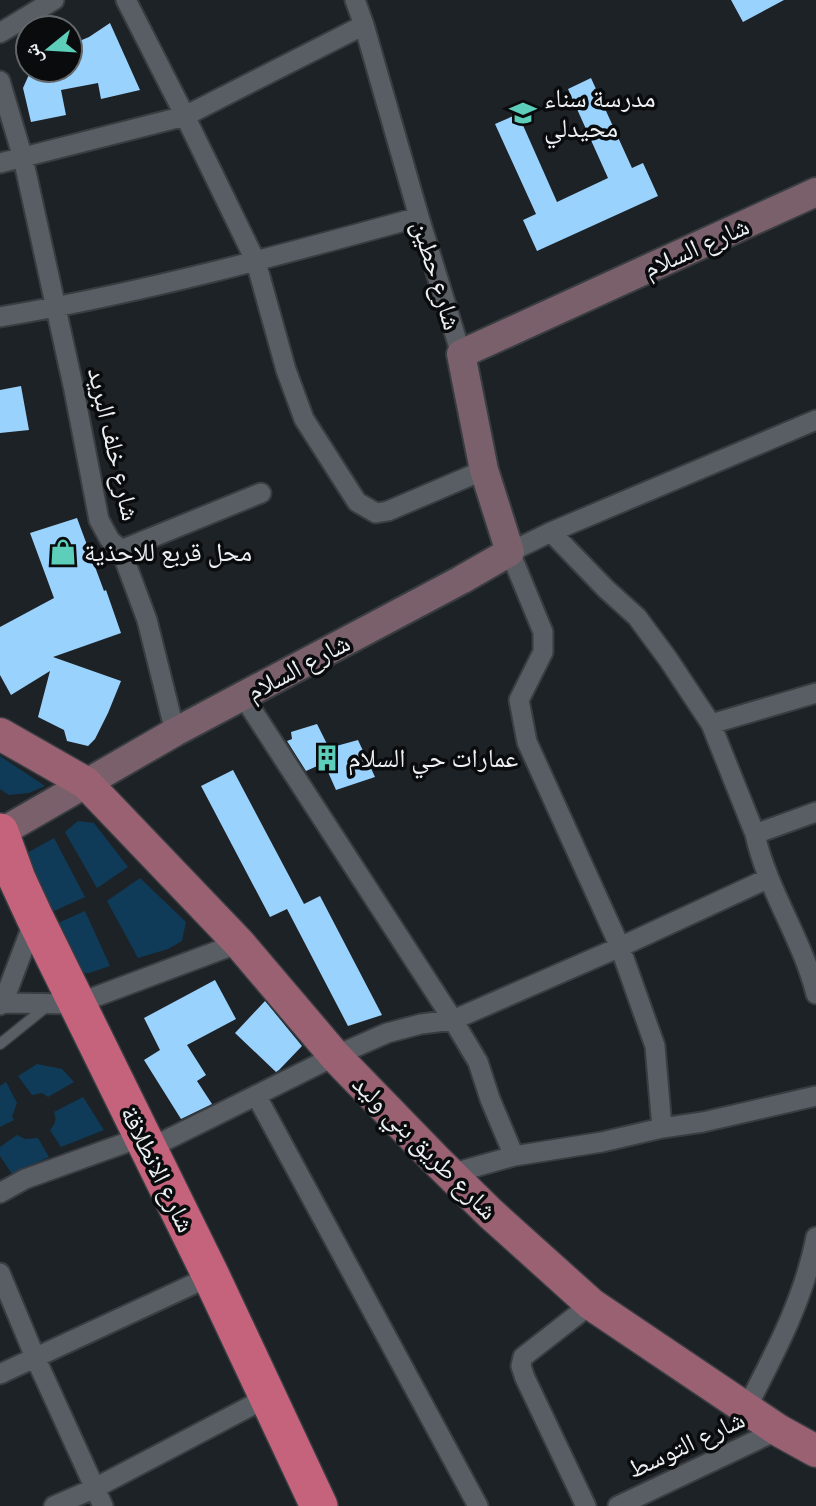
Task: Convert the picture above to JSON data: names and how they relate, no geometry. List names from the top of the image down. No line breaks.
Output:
{"streets":{"highway":["شارع الانطلاقة"],"main road":["شارع طريق بني وليد"],"street":["شارع السلام","شارع حطين","شارع خلف البريد","شارع التوسط"]},"crossings":[["شارع السلام","شارع حطين"],["شارع السلام","شارع خلف البريد"],["شارع السلام","شارع طريق بني وليد"],["شارع السلام","شارع الانطلاقة"],["شارع طريق بني وليد","شارع التوسط"]],"places":{"school or university":["مدرسة سناء محيدلي"],"shop":["محل قربع للاحذية"],"building":["عمارات حي السلام"]},"north":"left"}
